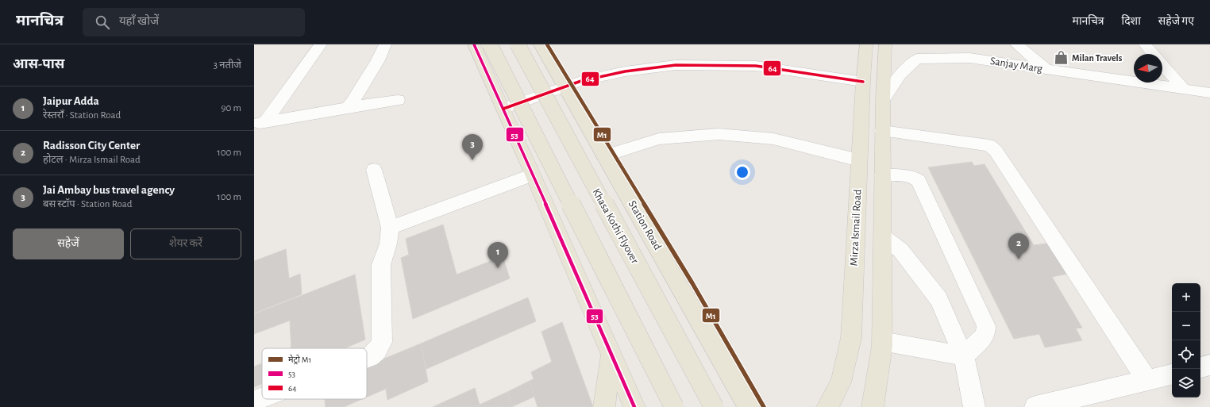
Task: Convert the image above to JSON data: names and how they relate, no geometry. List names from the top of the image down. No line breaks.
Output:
{"streets":{"main road":["Station Road","Khasa Kothi Flyover","Mirza Ismail Road"],"street":["Sanjay Marg"]},"places":{"shop":["Milan Travels"]},"lines":["metro line M1","transit line 53","transit line 64"],"legend":["मेट्रो M1","53","64"],"north":"left","page":{"header":"मानचित्र","search":"यहाँ खोजें","nav":["मानचित्र","दिशा","सहेजे गए"],"heading":["आस-पास","3 नतीजे"],"list":[{"mark":"1","name":"Jaipur Adda","note":"रेस्तराँ · Station Road","value":"90 m"},{"mark":"2","name":"Radisson City Center","note":"होटल · Mirza Ismail Road","value":"100 m"},{"mark":"3","name":"Jai Ambay bus travel agency","note":"बस स्टॉप · Station Road","value":"100 m"}],"pins":["3","2","1"],"buttons":["सहेजें","शेयर करें"],"map_buttons":["+","−"]}}
